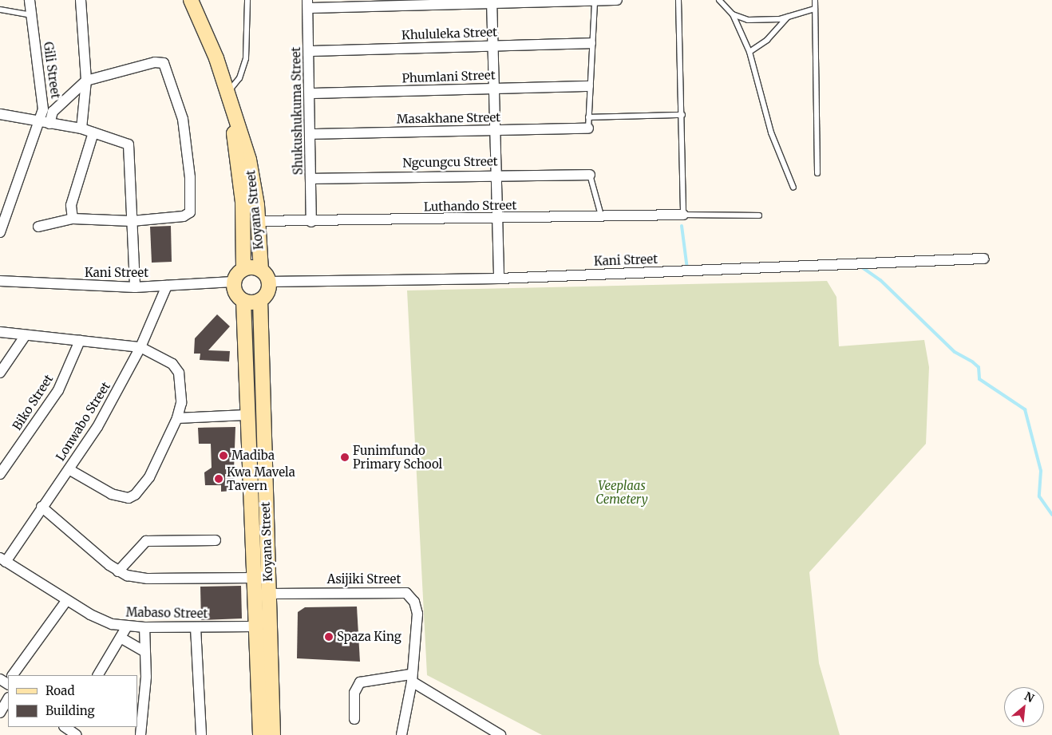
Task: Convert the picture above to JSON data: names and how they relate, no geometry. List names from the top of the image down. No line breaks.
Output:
{"streets":{"main road":["Koyana Street"],"street":["Khululeka Street","Gili Street","Phumlani Street","Shukushukuma Street","Masakhane Street","Ngcungcu Street","Luthando Street","Kani Street","Biko Street","Lonwabo Street","Asijiki Street","Mabaso Street"]},"crossings":[["Khululeka Street","Shukushukuma Street"],["Phumlani Street","Shukushukuma Street"],["Shukushukuma Street","Masakhane Street"],["Shukushukuma Street","Ngcungcu Street"],["Shukushukuma Street","Luthando Street"],["Luthando Street","Koyana Street"],["Koyana Street","Kani Street"],["Koyana Street","Asijiki Street"],["Koyana Street","Mabaso Street"],["Kani Street","Lonwabo Street"],["Lonwabo Street","Mabaso Street"]],"parks":["Veeplaas Cemetery"],"places":["Madiba","Funimfundo Primary School","Kwa Mavela Tavern","Spaza King"],"legend":["Road","Building"],"north":"top right"}
